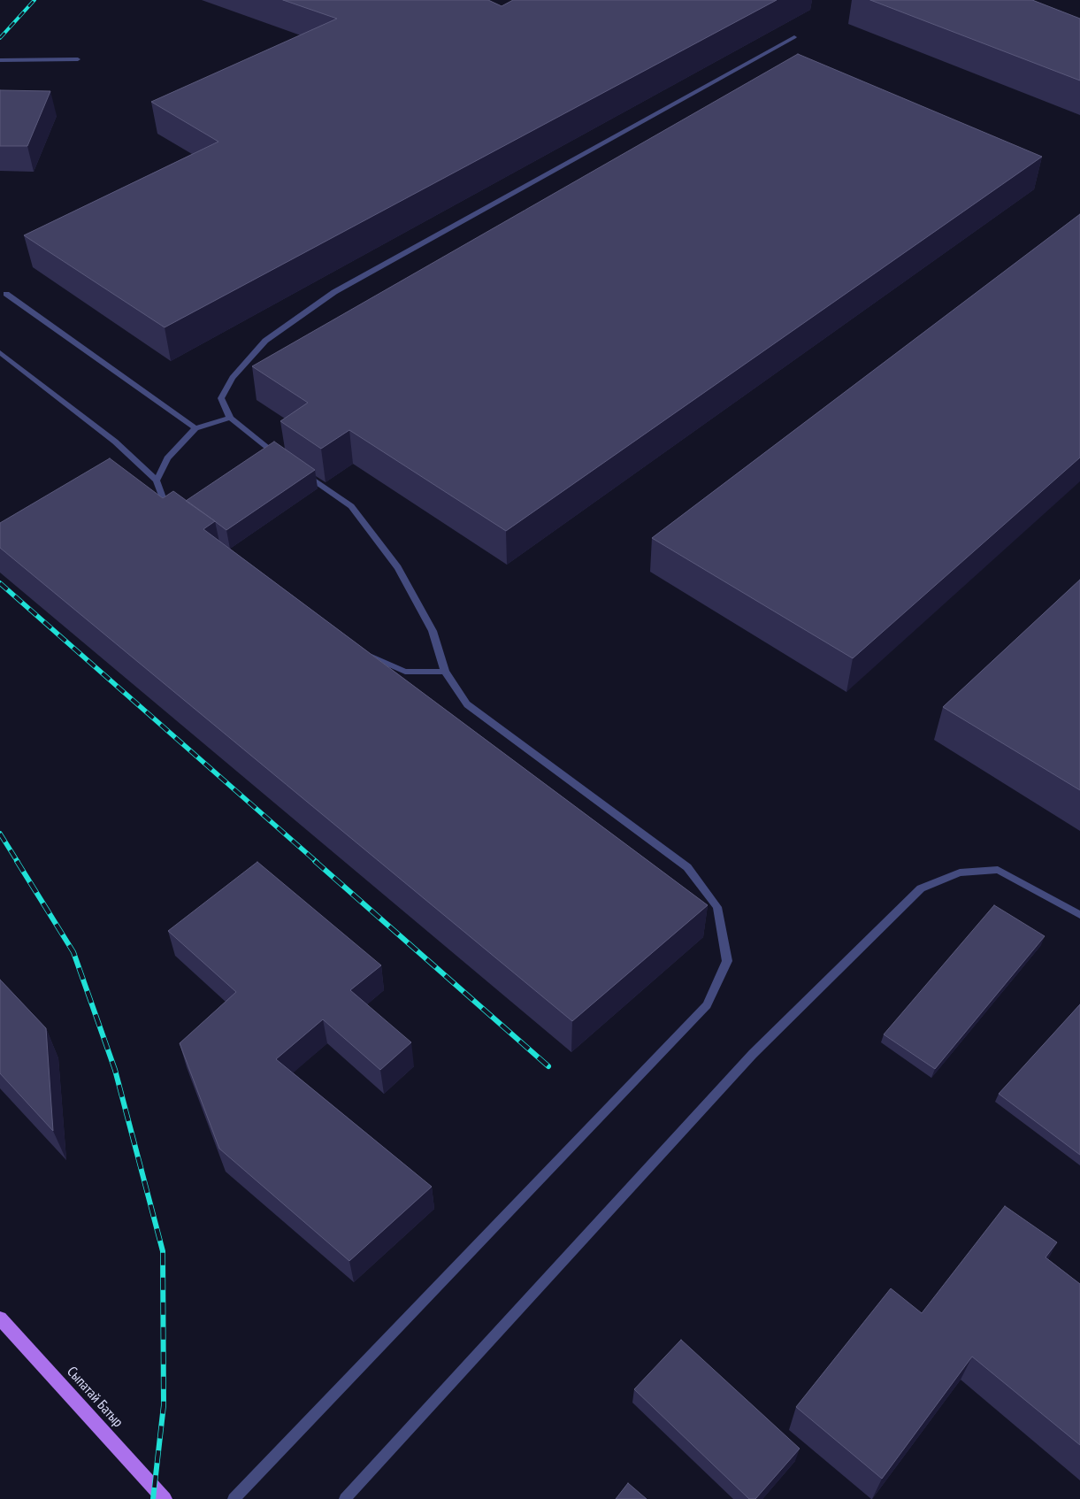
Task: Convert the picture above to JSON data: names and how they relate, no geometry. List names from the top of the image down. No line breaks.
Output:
{"streets":{"main road":["Сыпатай Батыр"]}}
